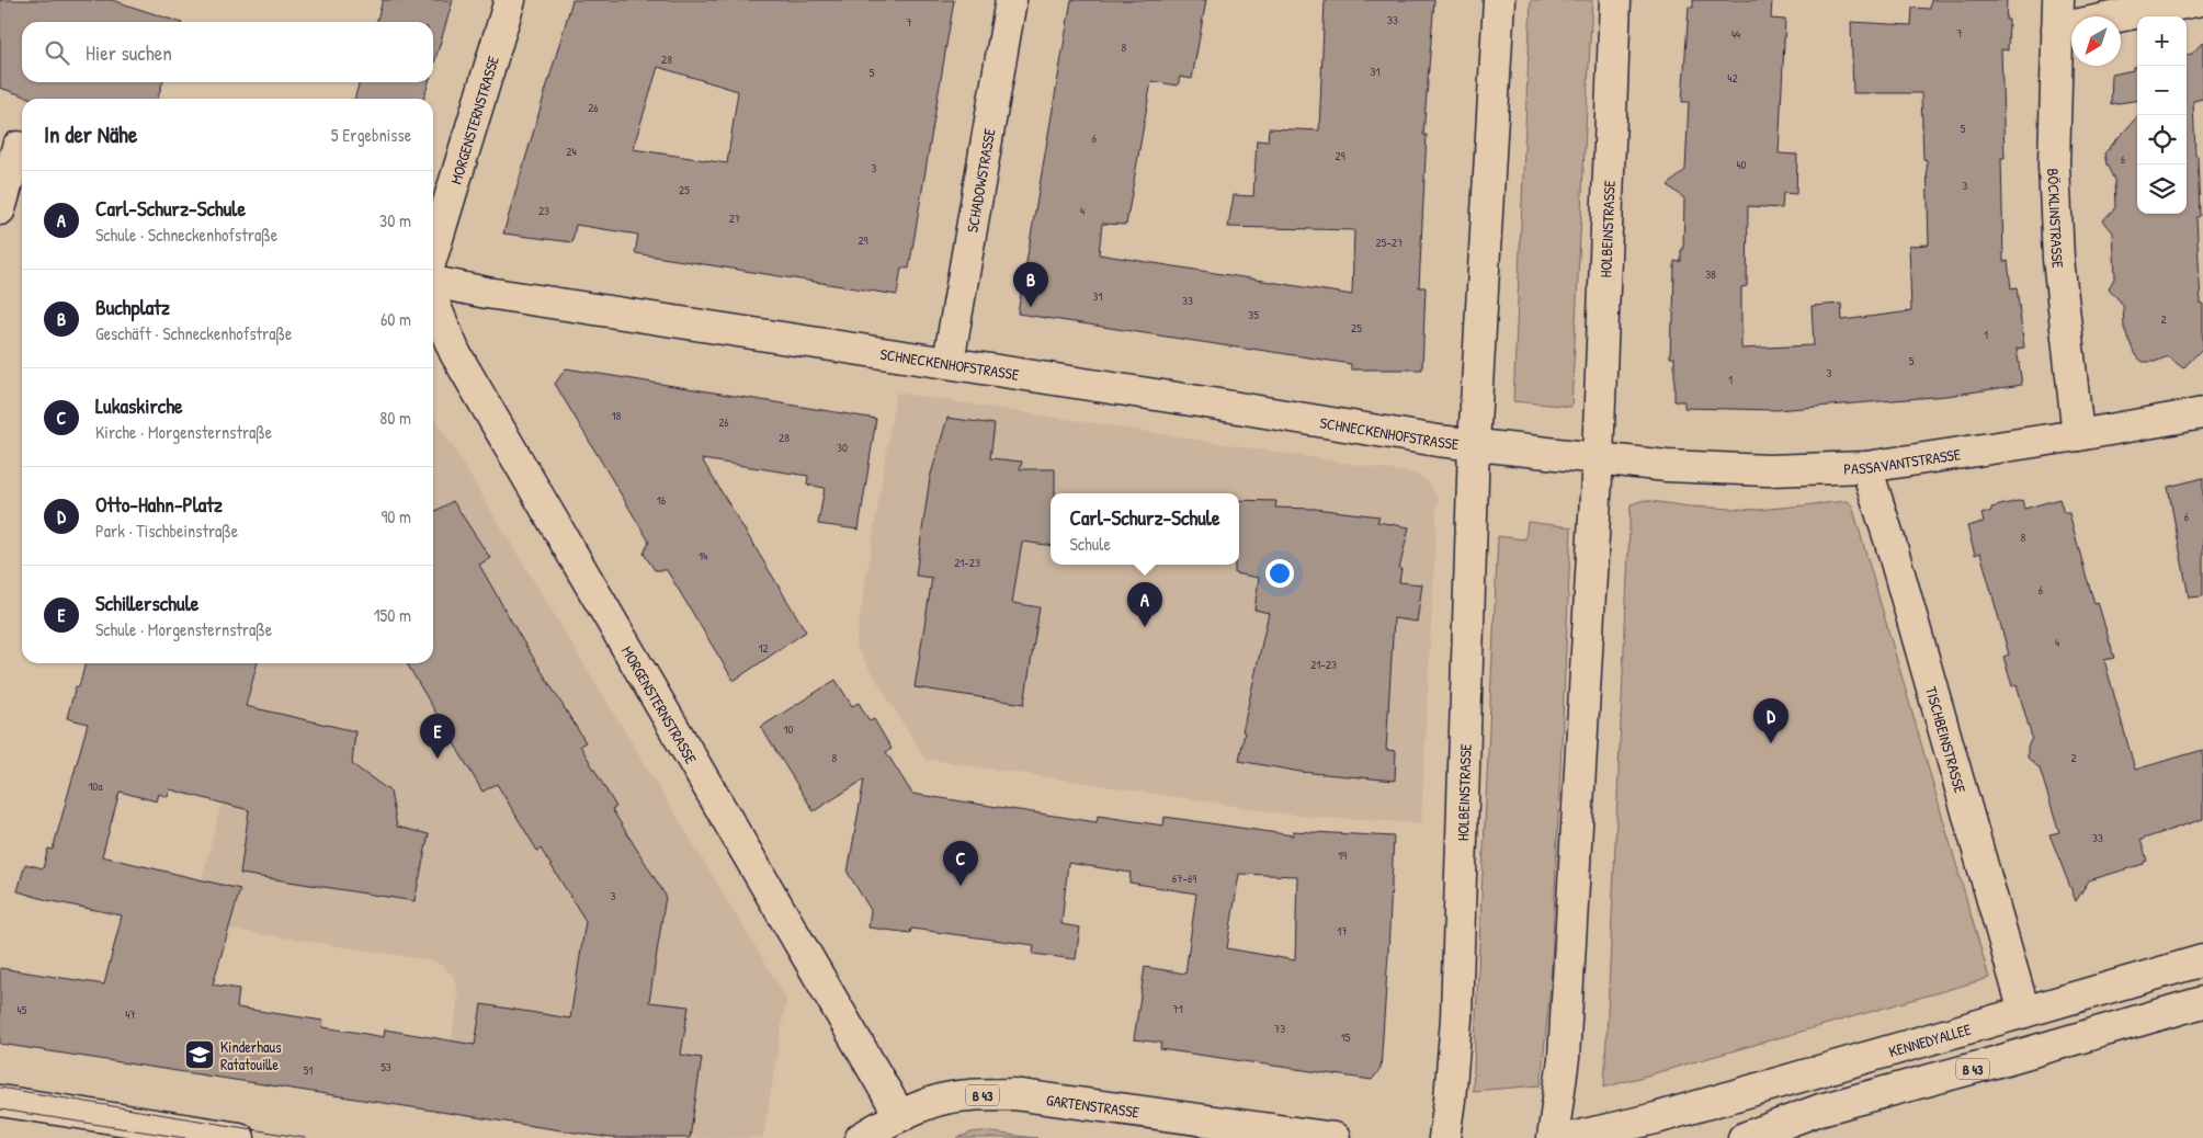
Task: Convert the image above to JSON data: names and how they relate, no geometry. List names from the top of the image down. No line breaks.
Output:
{"streets":{"street":["MORGENSTERNSTRASSE","SCHADOWSTRASSE","BÖCKLINSTRASSE","HOLBEINSTRASSE","SCHNECKENHOFSTRASSE","PASSAVANTSTRASSE","TISCHBEINSTRASSE","KENNEDYALLEE","B 43","GARTENSTRASSE"]},"crossings":[["MORGENSTERNSTRASSE","GARTENSTRASSE"],["SCHADOWSTRASSE","SCHNECKENHOFSTRASSE"],["BÖCKLINSTRASSE","PASSAVANTSTRASSE"],["HOLBEINSTRASSE","SCHNECKENHOFSTRASSE"],["HOLBEINSTRASSE","PASSAVANTSTRASSE"],["PASSAVANTSTRASSE","TISCHBEINSTRASSE"],["TISCHBEINSTRASSE","KENNEDYALLEE"]],"places":{"school or university":["Kinderhaus Ratatouille"]},"house_numbers":["33","7","7","44","8","28","31","5","42","26","5","6","24","29","6","40","3","3","25","23","4","27","29","25-27","38","31","33","35","2","25","1","5","3","1","18","26","28","30","16","6","8","14","21-23","6","4","12","21-23","10","8","2","10a","33","19","67-69","3","17","71","45","47","73","15","53","51"],"north":"bottom left","page":{"map_buttons":["+","−"],"search":"Hier suchen","heading":["In der Nähe","5 Ergebnisse"],"list":[{"mark":"A","name":"Carl-Schurz-Schule","note":"Schule · Schneckenhofstraße","value":"30 m"},{"mark":"B","name":"Buchplatz","note":"Geschäft · Schneckenhofstraße","value":"60 m"},{"mark":"C","name":"Lukaskirche","note":"Kirche · Morgensternstraße","value":"80 m"},{"mark":"D","name":"Otto-Hahn-Platz","note":"Park · Tischbeinstraße","value":"90 m"},{"mark":"E","name":"Schillerschule","note":"Schule · Morgensternstraße","value":"150 m"}],"pins":["B","A","D","E","C"],"popup":["Carl-Schurz-Schule","Schule"]}}
